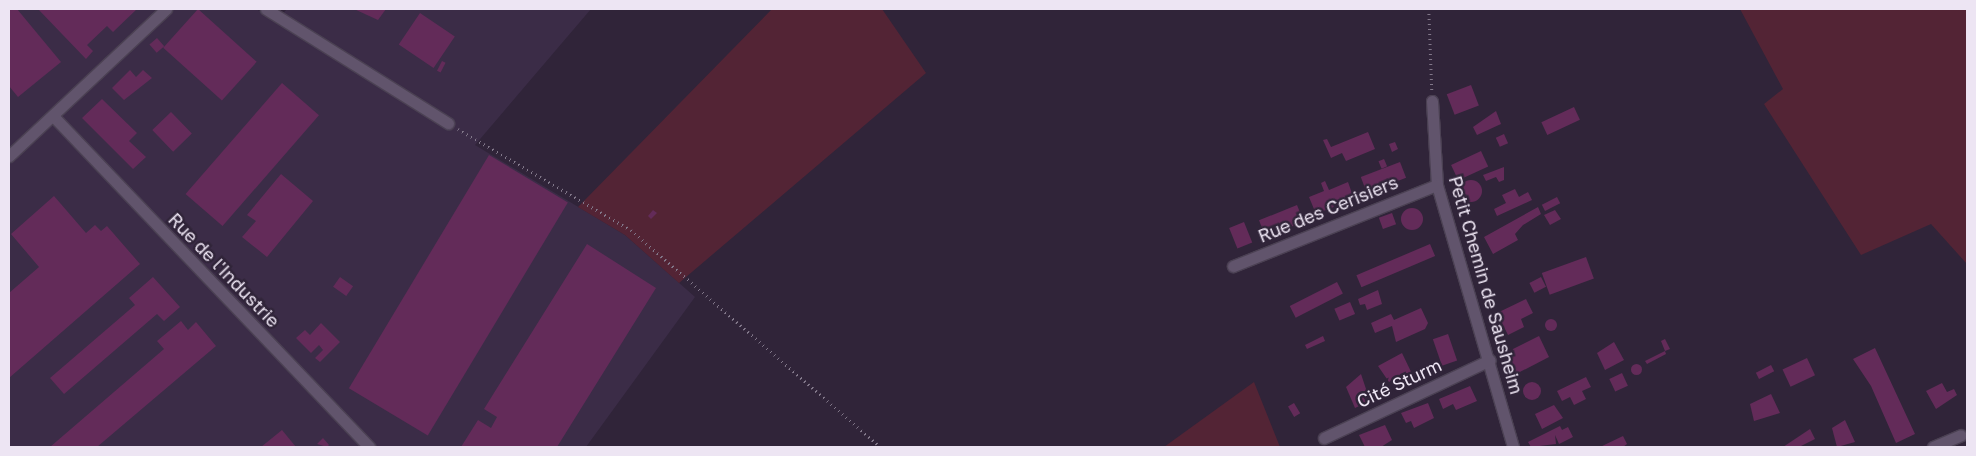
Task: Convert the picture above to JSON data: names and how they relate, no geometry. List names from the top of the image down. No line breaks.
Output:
{"streets":{"street":["Rue des Cerisiers","Rue de l'Industrie","Petit Chemin de Sausheim","Cité Sturm"]},"crossings":[["Rue des Cerisiers","Petit Chemin de Sausheim"],["Petit Chemin de Sausheim","Cité Sturm"]]}
